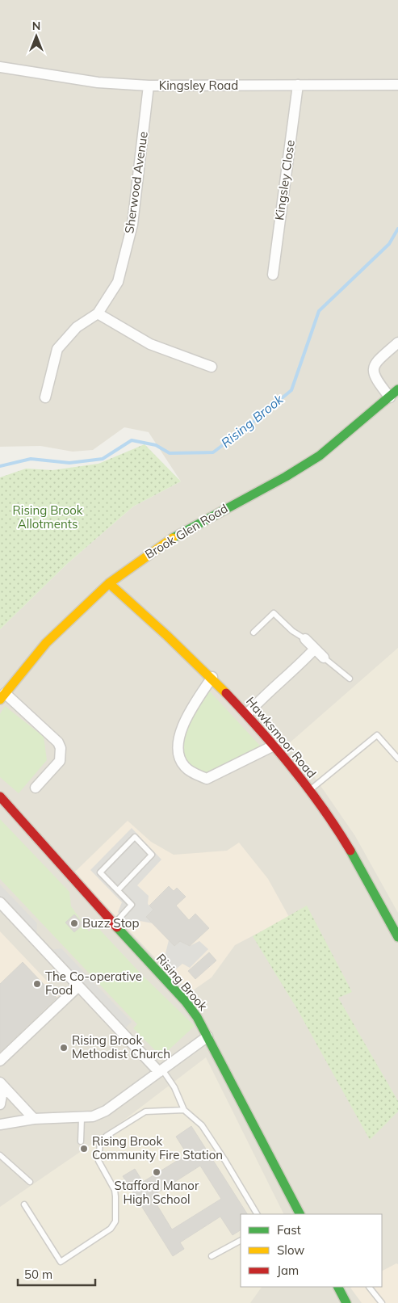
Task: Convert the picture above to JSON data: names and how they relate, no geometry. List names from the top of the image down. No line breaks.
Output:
{"streets":{"main road":["Brook Glen Road","Hawksmoor Road","Rising Brook"],"street":["Kingsley Road","Kingsley Close","Sherwood Avenue"]},"crossings":[["Kingsley Road","Kingsley Close"],["Kingsley Road","Sherwood Avenue"],["Brook Glen Road","Hawksmoor Road"]],"water":["Rising Brook"],"parks":["Rising Brook Allotments"],"places":["Buzz Stop","The Co-operative Food","Rising Brook Methodist Church","Rising Brook Community Fire Station","Stafford Manor High School"],"legend":["Fast","Slow","Jam"],"scale_bar":"50 m","north":"top"}
